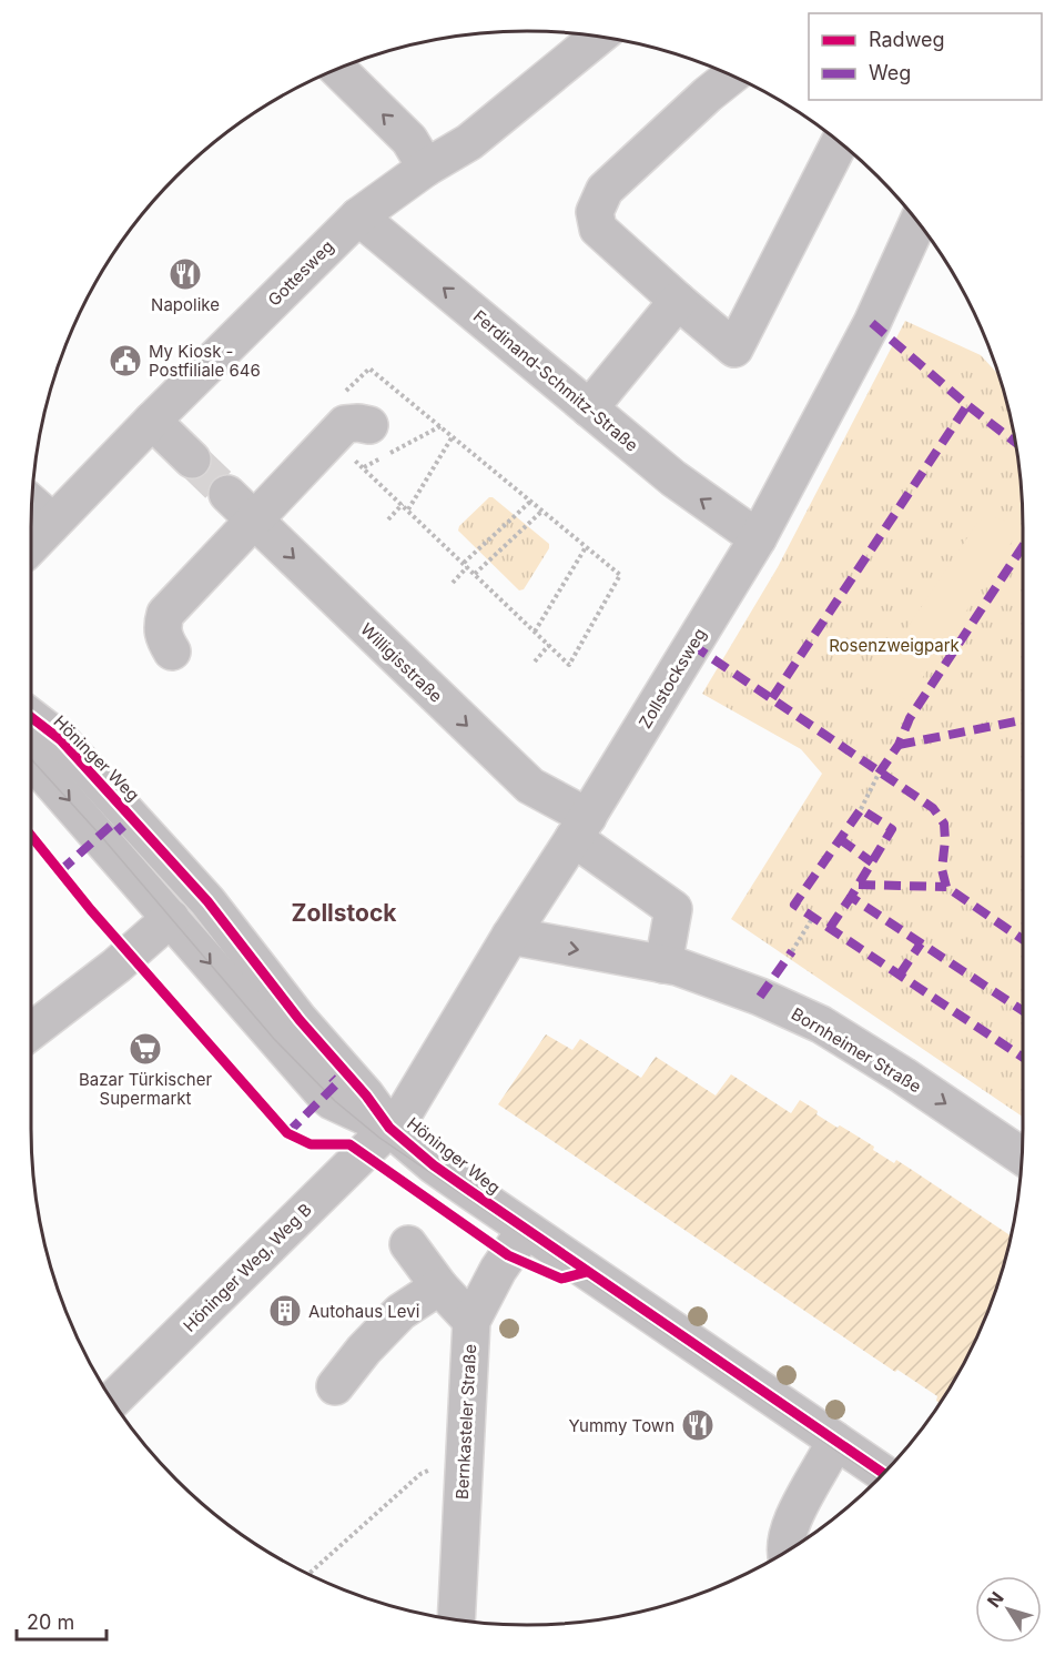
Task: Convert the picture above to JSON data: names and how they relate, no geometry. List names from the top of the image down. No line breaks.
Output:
{"streets":{"street":["Gottesweg","Ferdinand-Schmitz-Straße","Willigisstraße","Zollstocksweg","Höninger Weg","Bornheimer Straße","Höninger Weg, Weg B","Bernkasteler Straße"]},"crossings":[["Gottesweg","Ferdinand-Schmitz-Straße"],["Ferdinand-Schmitz-Straße","Zollstocksweg"],["Willigisstraße","Zollstocksweg"],["Willigisstraße","Bornheimer Straße"],["Zollstocksweg","Höninger Weg"],["Zollstocksweg","Bornheimer Straße"],["Zollstocksweg","Höninger Weg, Weg B"],["Höninger Weg","Höninger Weg, Weg B"],["Höninger Weg","Bernkasteler Straße"]],"one_way":["Ferdinand-Schmitz-Straße","Willigisstraße","Bornheimer Straße"],"districts":["Zollstock"],"parks":["Rosenzweigpark"],"places":{"restaurant":["Napolike","Yummy Town"],"public building":["My Kiosk - Postfiliale 646"],"supermarket":["Bazar Türkischer Supermarkt"],"building":["Autohaus Levi"]},"legend":["Radweg","Weg"],"scale_bar":"20 m","north":"top left"}
